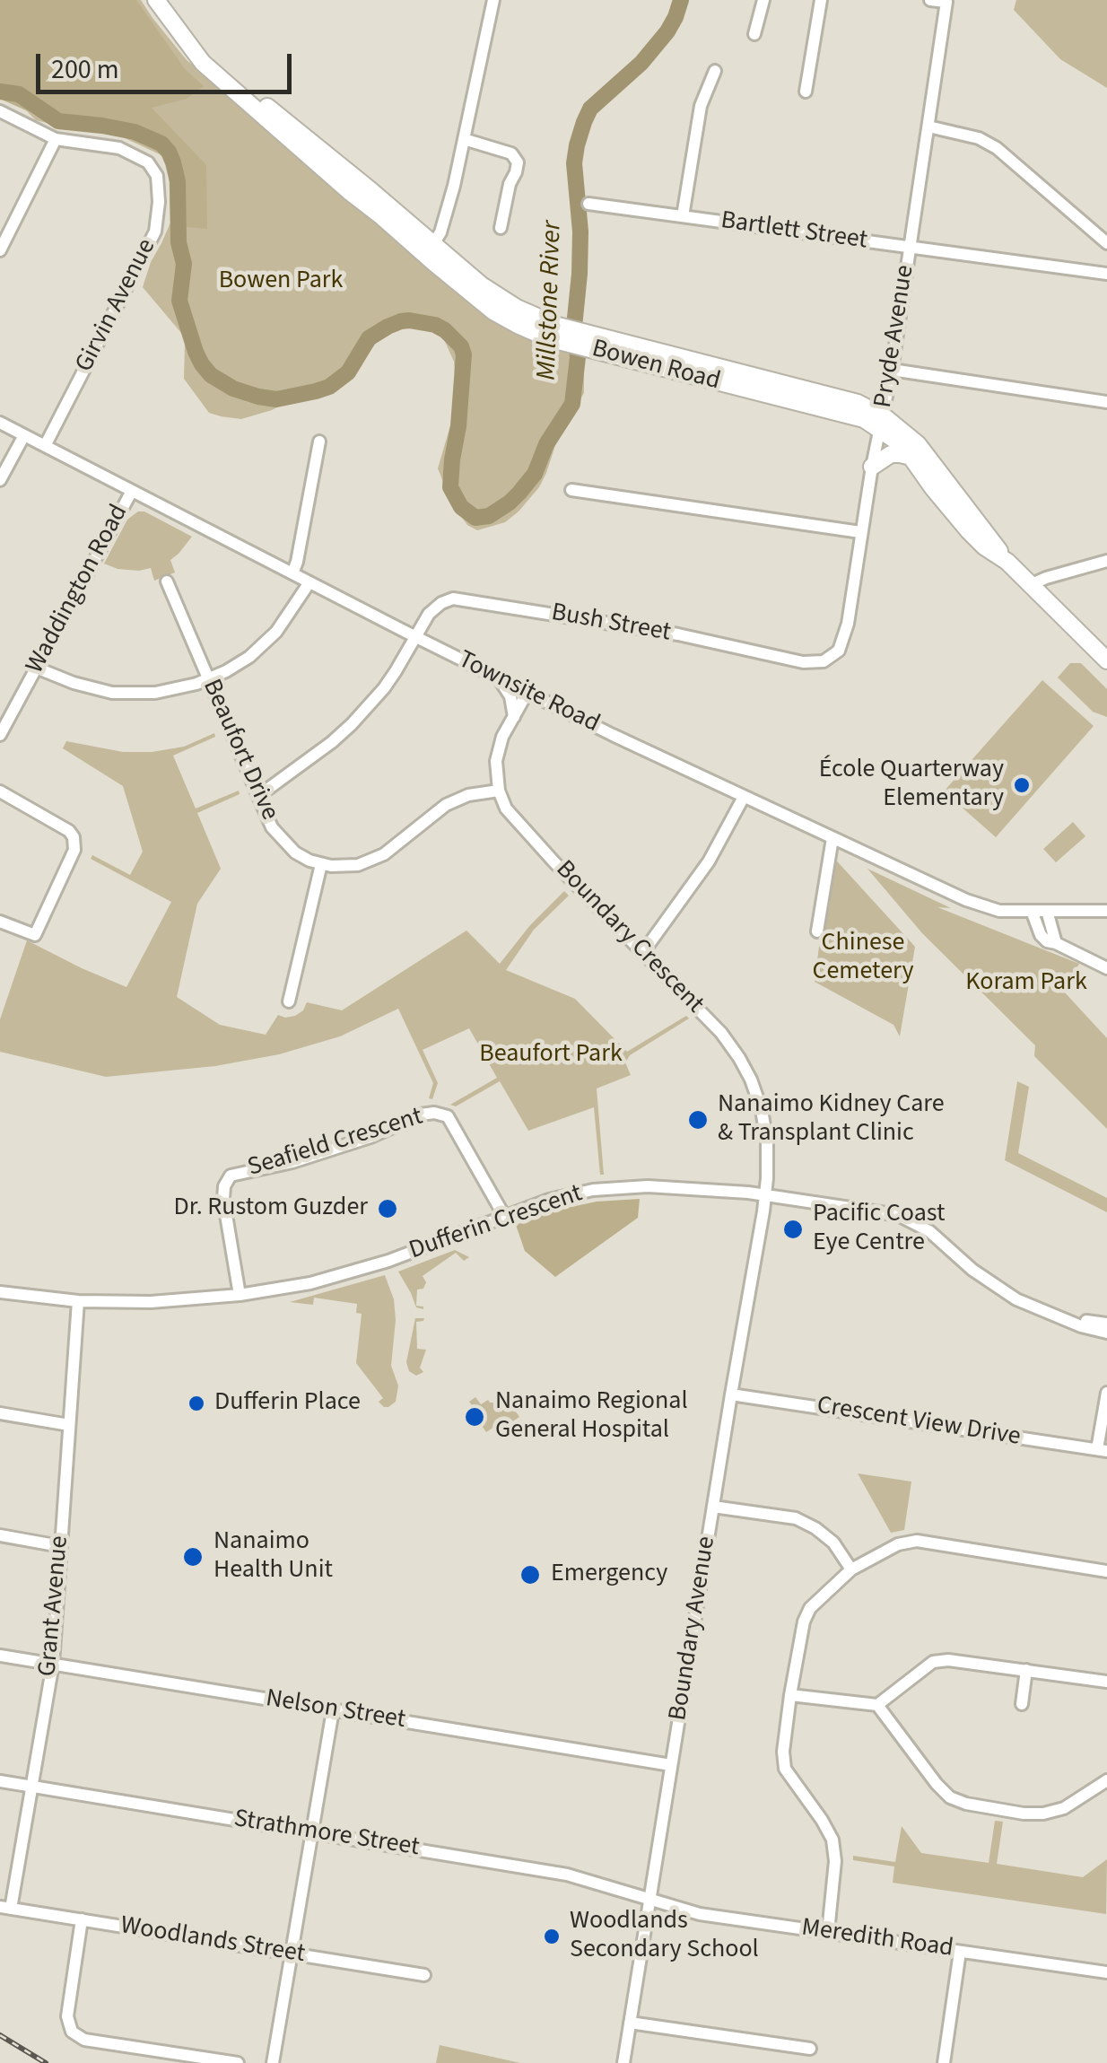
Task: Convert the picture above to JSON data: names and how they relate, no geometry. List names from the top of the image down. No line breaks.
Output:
{"streets":{"main road":["Bowen Road"],"street":["Bartlett Street","Girvin Avenue","Pryde Avenue","Waddington Road","Bush Street","Townsite Road","Beaufort Drive","Boundary Crescent","Seafield Crescent","Dufferin Crescent","Crescent View Drive","Grant Avenue","Boundary Avenue","Nelson Street","Strathmore Street","Meredith Road","Woodlands Street"]},"crossings":[["Bartlett Street","Pryde Avenue"],["Girvin Avenue","Townsite Road"],["Pryde Avenue","Bowen Road"],["Pryde Avenue","Bush Street"],["Waddington Road","Townsite Road"],["Bush Street","Townsite Road"],["Bush Street","Beaufort Drive"],["Boundary Crescent","Dufferin Crescent"],["Boundary Crescent","Boundary Avenue"],["Seafield Crescent","Dufferin Crescent"],["Dufferin Crescent","Grant Avenue"],["Dufferin Crescent","Boundary Avenue"],["Crescent View Drive","Boundary Avenue"],["Grant Avenue","Nelson Street"],["Grant Avenue","Strathmore Street"],["Grant Avenue","Woodlands Street"],["Boundary Avenue","Nelson Street"],["Boundary Avenue","Strathmore Street"],["Boundary Avenue","Meredith Road"],["Strathmore Street","Meredith Road"]],"water":["Millstone River"],"parks":["Bowen Park","Chinese Cemetery","Koram Park","Beaufort Park"],"places":["École Quarterway Elementary","Nanaimo Kidney Care & Transplant Clinic","Dr. Rustom Guzder","Pacific Coast Eye Centre","Dufferin Place","Nanaimo Regional General Hospital","Nanaimo Health Unit","Emergency","Woodlands Secondary School"],"scale_bar":"200 m"}
